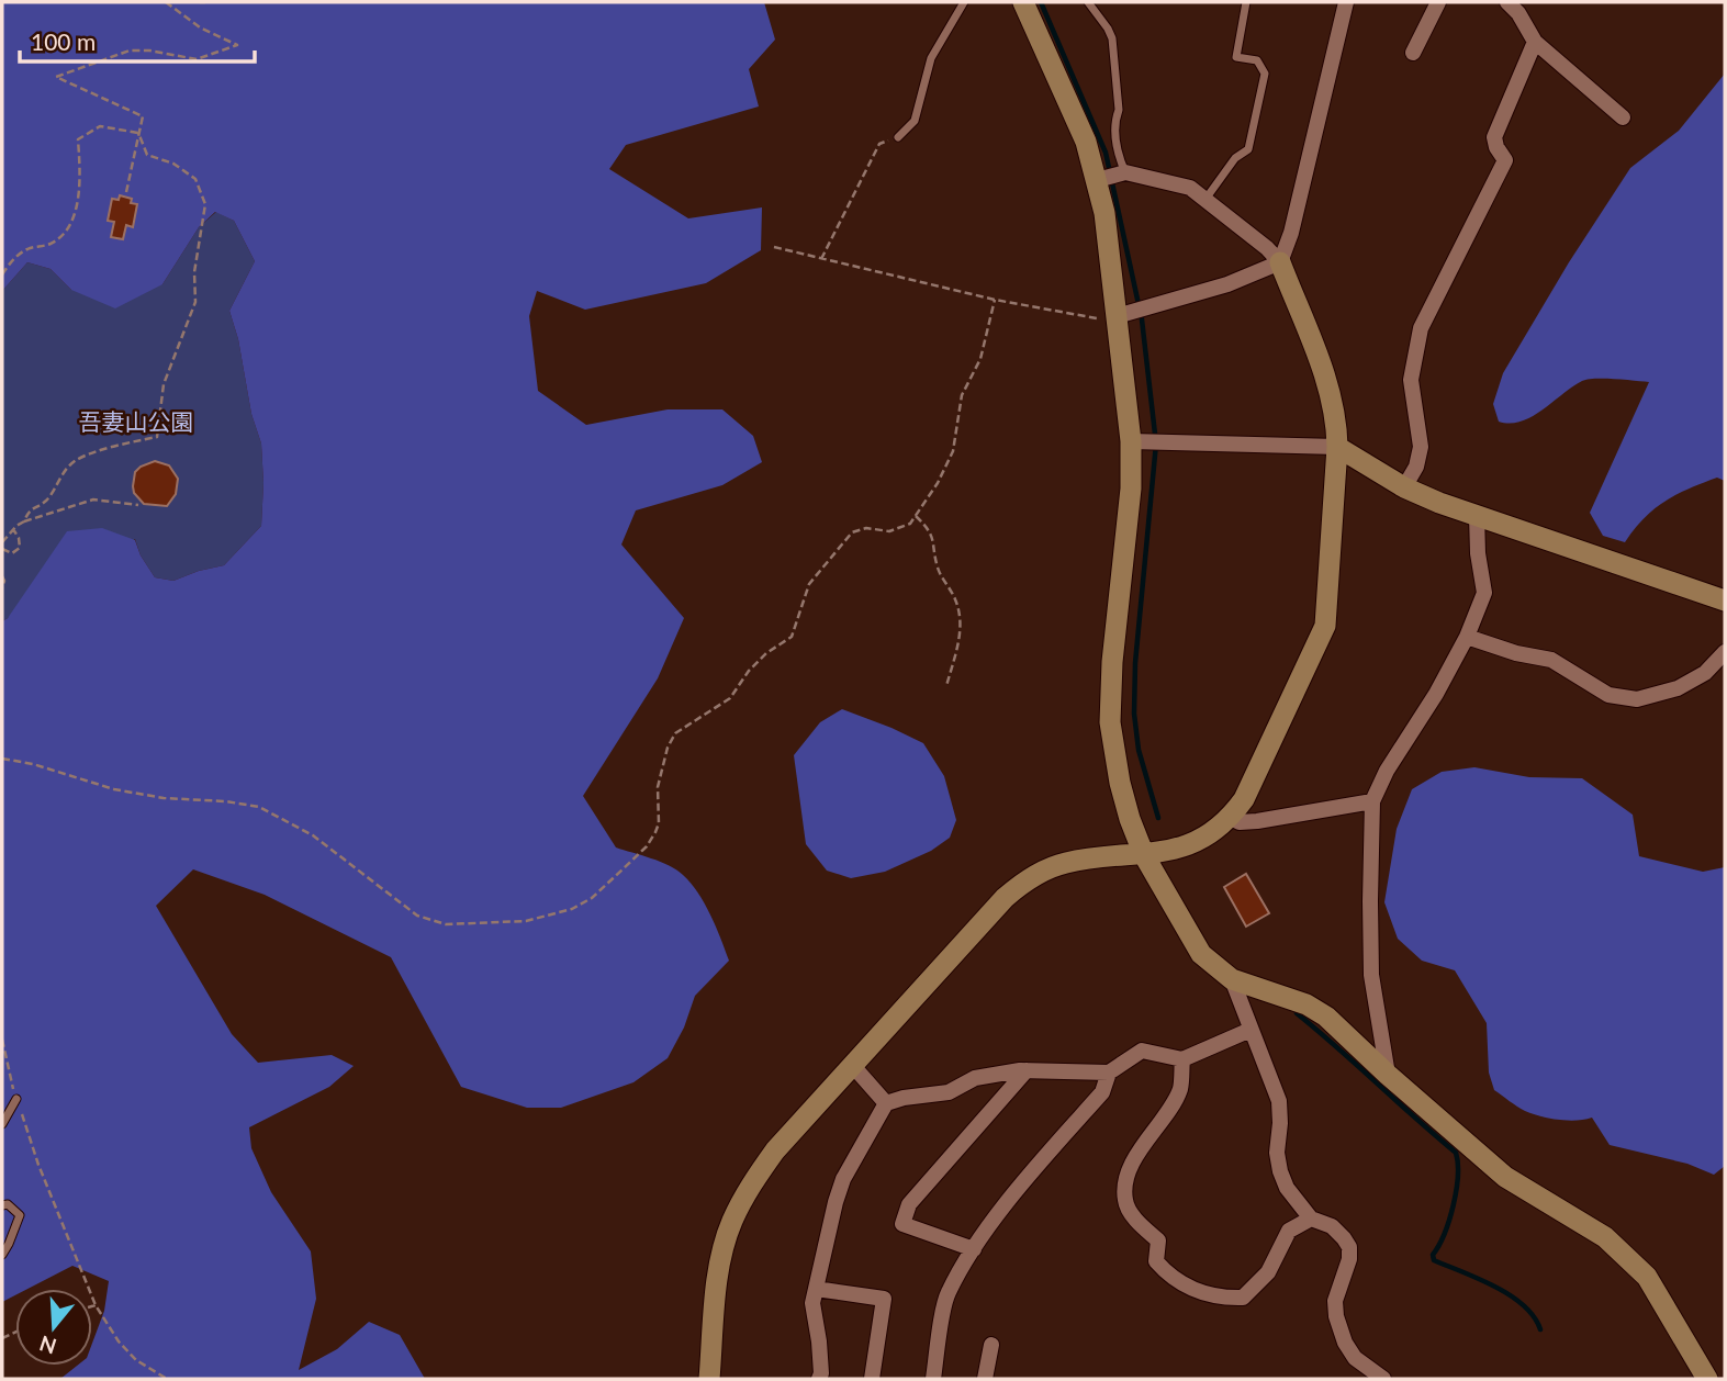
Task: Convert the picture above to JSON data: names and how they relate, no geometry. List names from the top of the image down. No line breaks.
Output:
{"parks":["吾妻山公園"],"scale_bar":"100 m","north":"bottom"}
